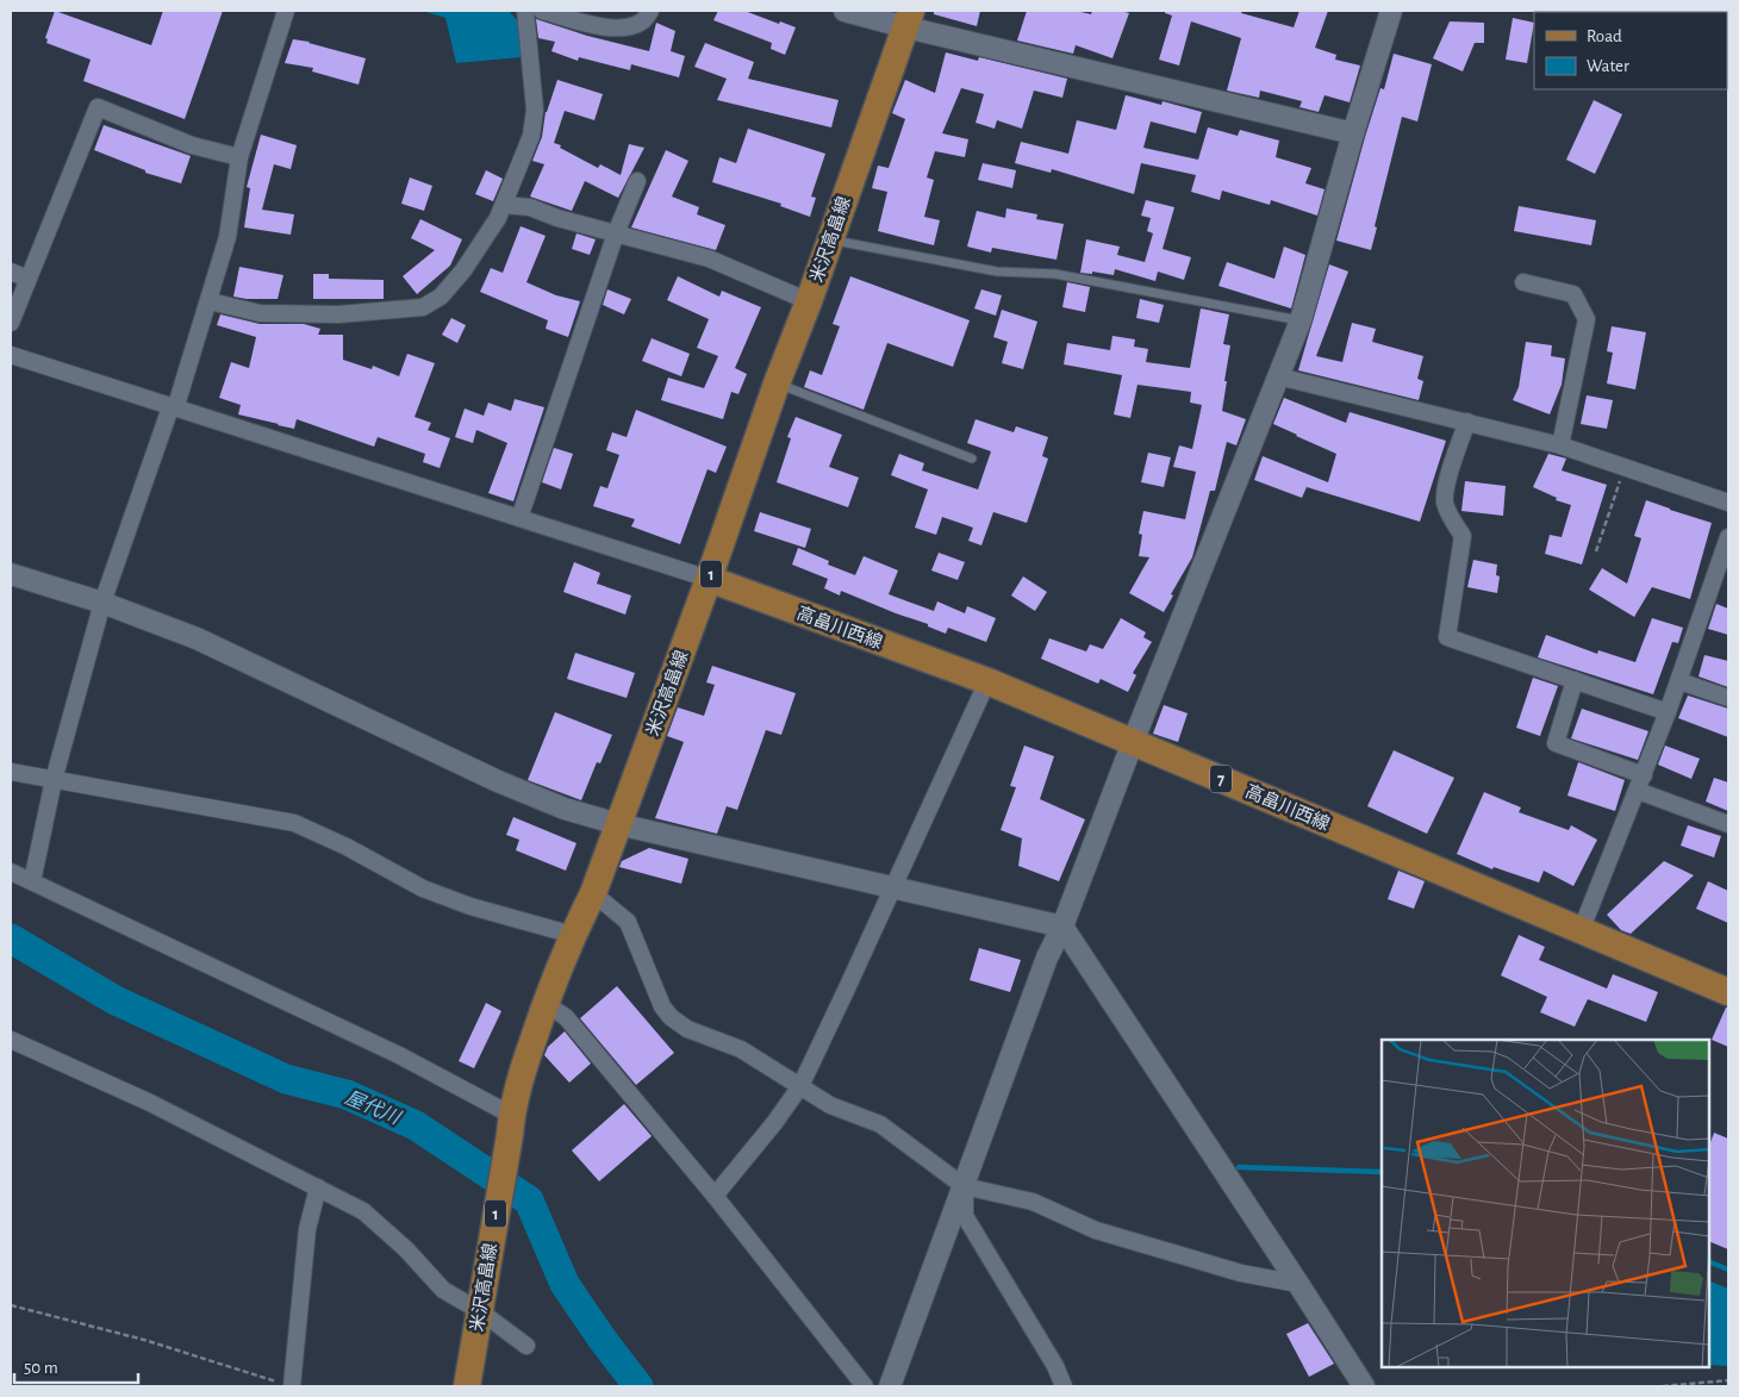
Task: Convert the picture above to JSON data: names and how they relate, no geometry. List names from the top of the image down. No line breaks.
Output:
{"streets":{"main road":["米沢高畠線","1","高畠川西線","7"]},"crossings":[["米沢高畠線","高畠川西線"]],"water":["屋代川"],"legend":["Road","Water"],"scale_bar":"50 m"}
